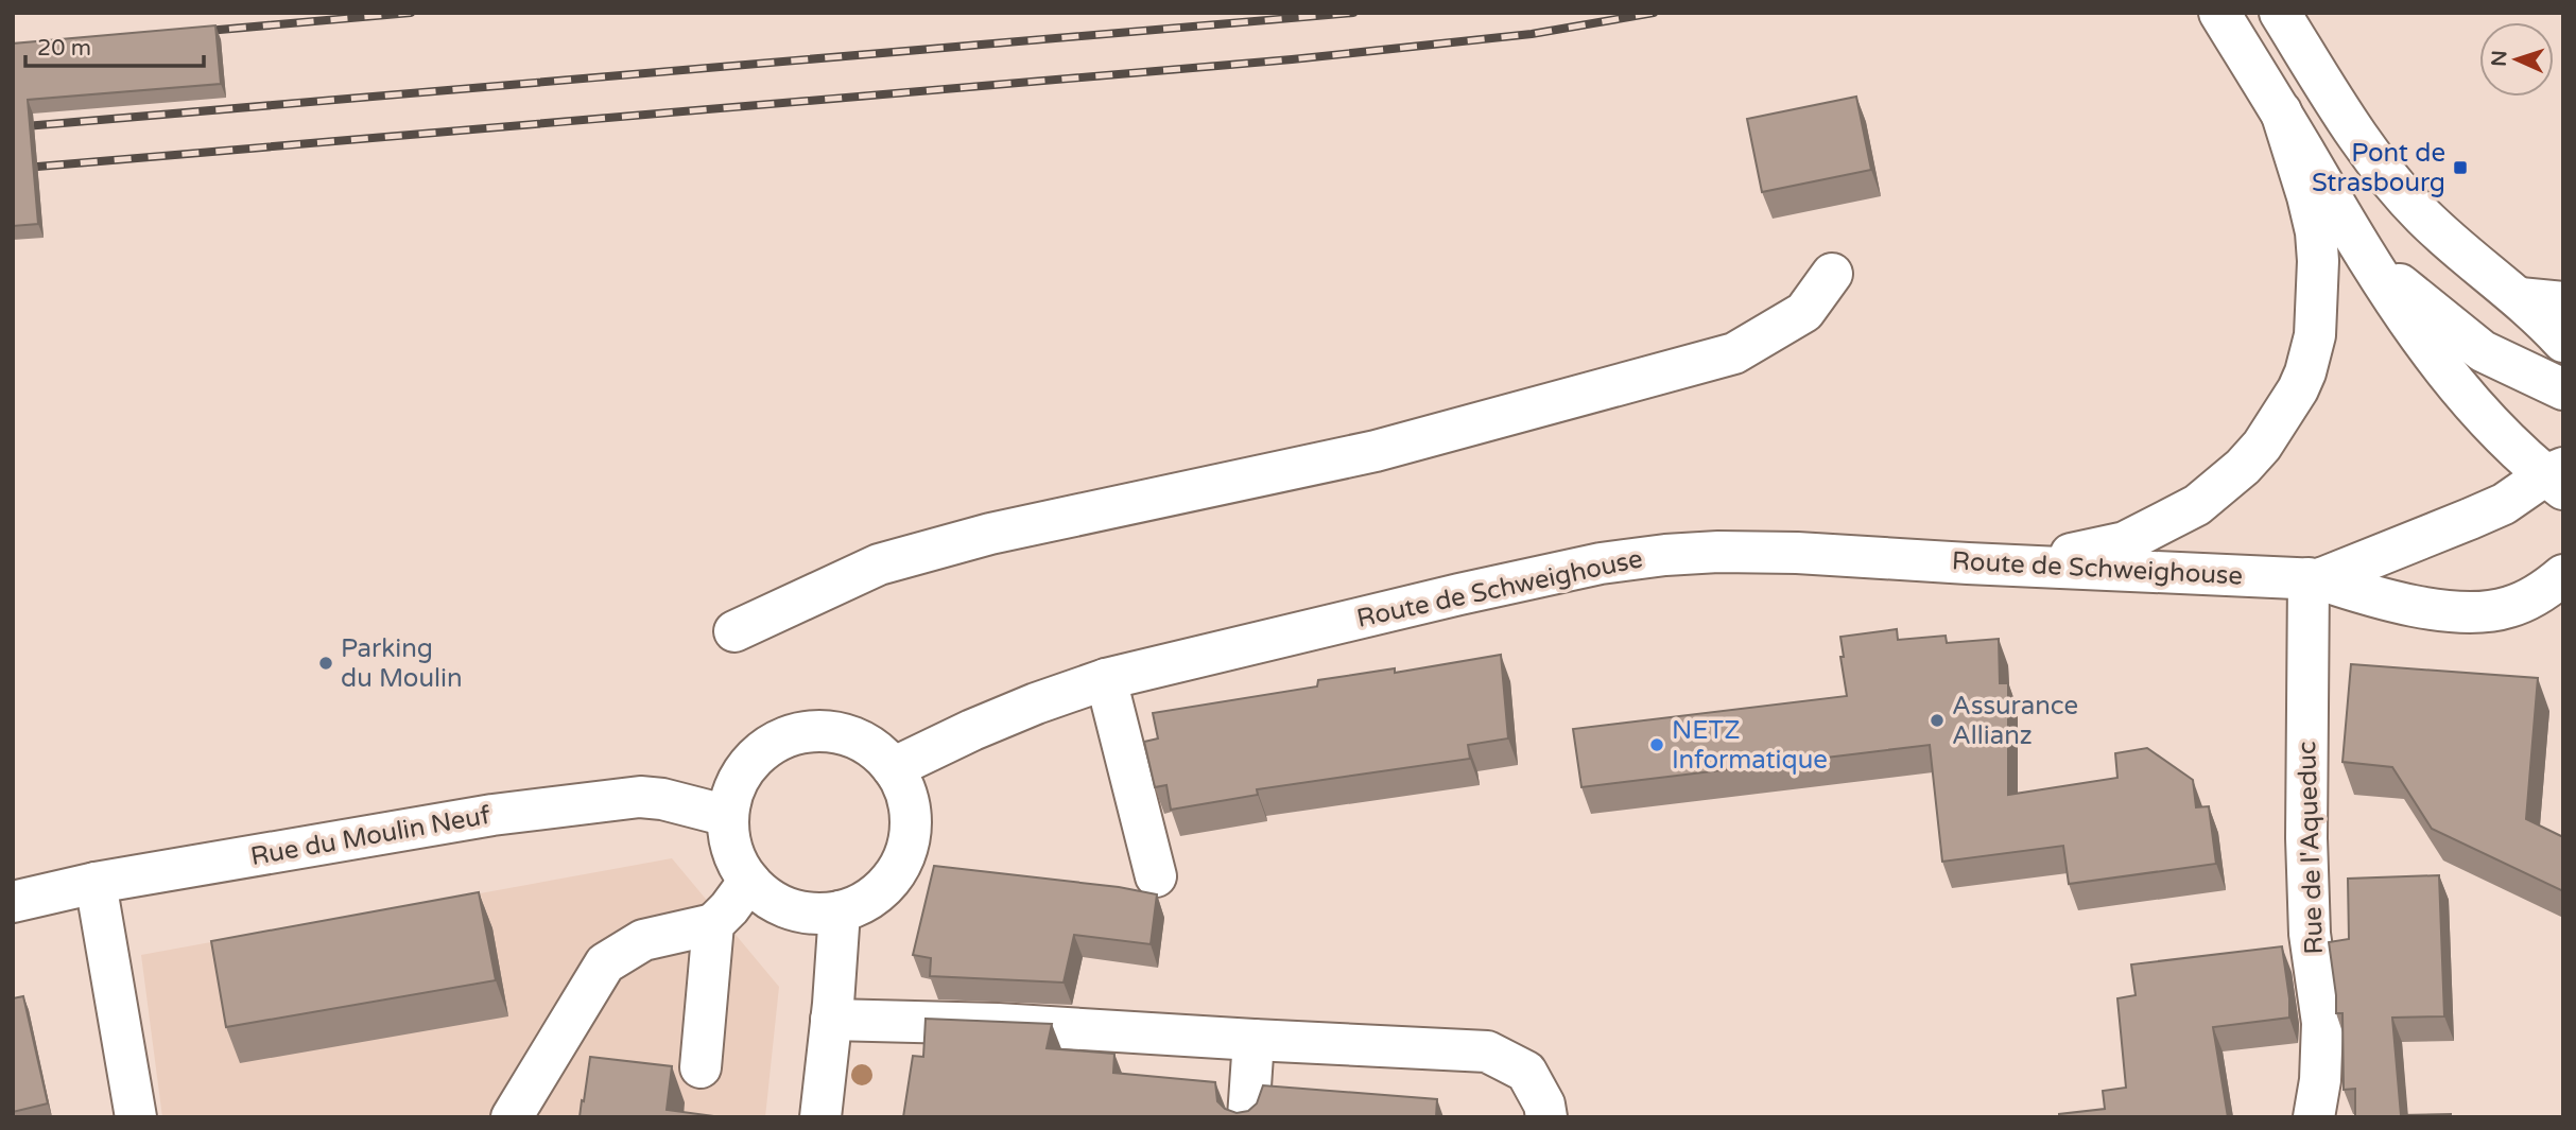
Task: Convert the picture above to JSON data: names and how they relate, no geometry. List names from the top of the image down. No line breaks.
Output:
{"streets":{"main road":["Route de Schweighouse","Rue du Moulin Neuf","Rue de l'Aqueduc"]},"crossings":[["Route de Schweighouse","Rue du Moulin Neuf"],["Route de Schweighouse","Rue de l'Aqueduc"]],"places":{"transit":["Pont de Strasbourg"],"other":["Parking du Moulin","Assurance Allianz","NETZ Informatique"]},"scale_bar":"20 m","north":"left"}
